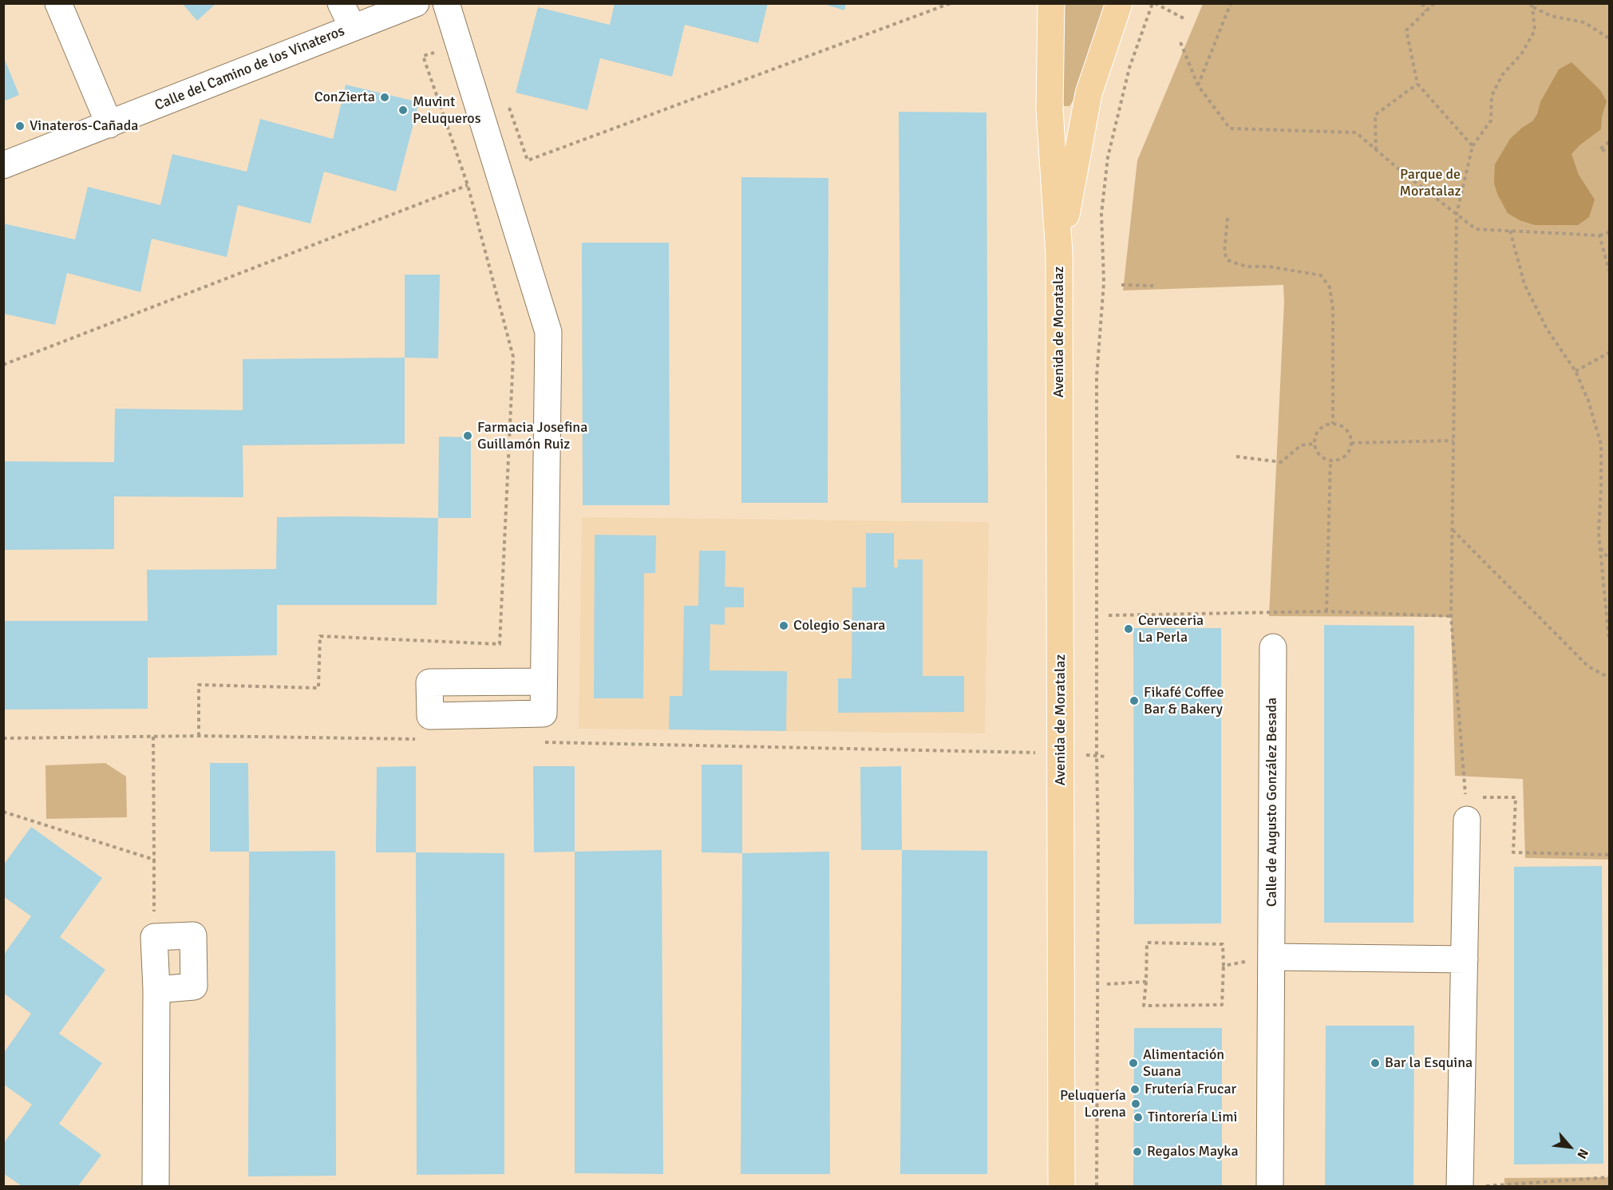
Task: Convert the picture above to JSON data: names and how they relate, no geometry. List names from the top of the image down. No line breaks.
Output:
{"streets":{"main road":["Avenida de Moratalaz"],"street":["Calle del Camino de los Vinateros","Calle de Augusto González Besada"]},"parks":["Parque de Moratalaz"],"places":["ConZierta","Muvint Peluqueros","Vinateros-Cañada","Farmacia Josefina Guillamón Ruiz","Colegio Senara","Cerveceria La Perla","Fikafé Coffee Bar & Bakery","Alimentación Suana","Bar la Esquina","Frutería Frucar","Peluquería Lorena","Tintorería Limi","Regalos Mayka"],"north":"bottom right"}
